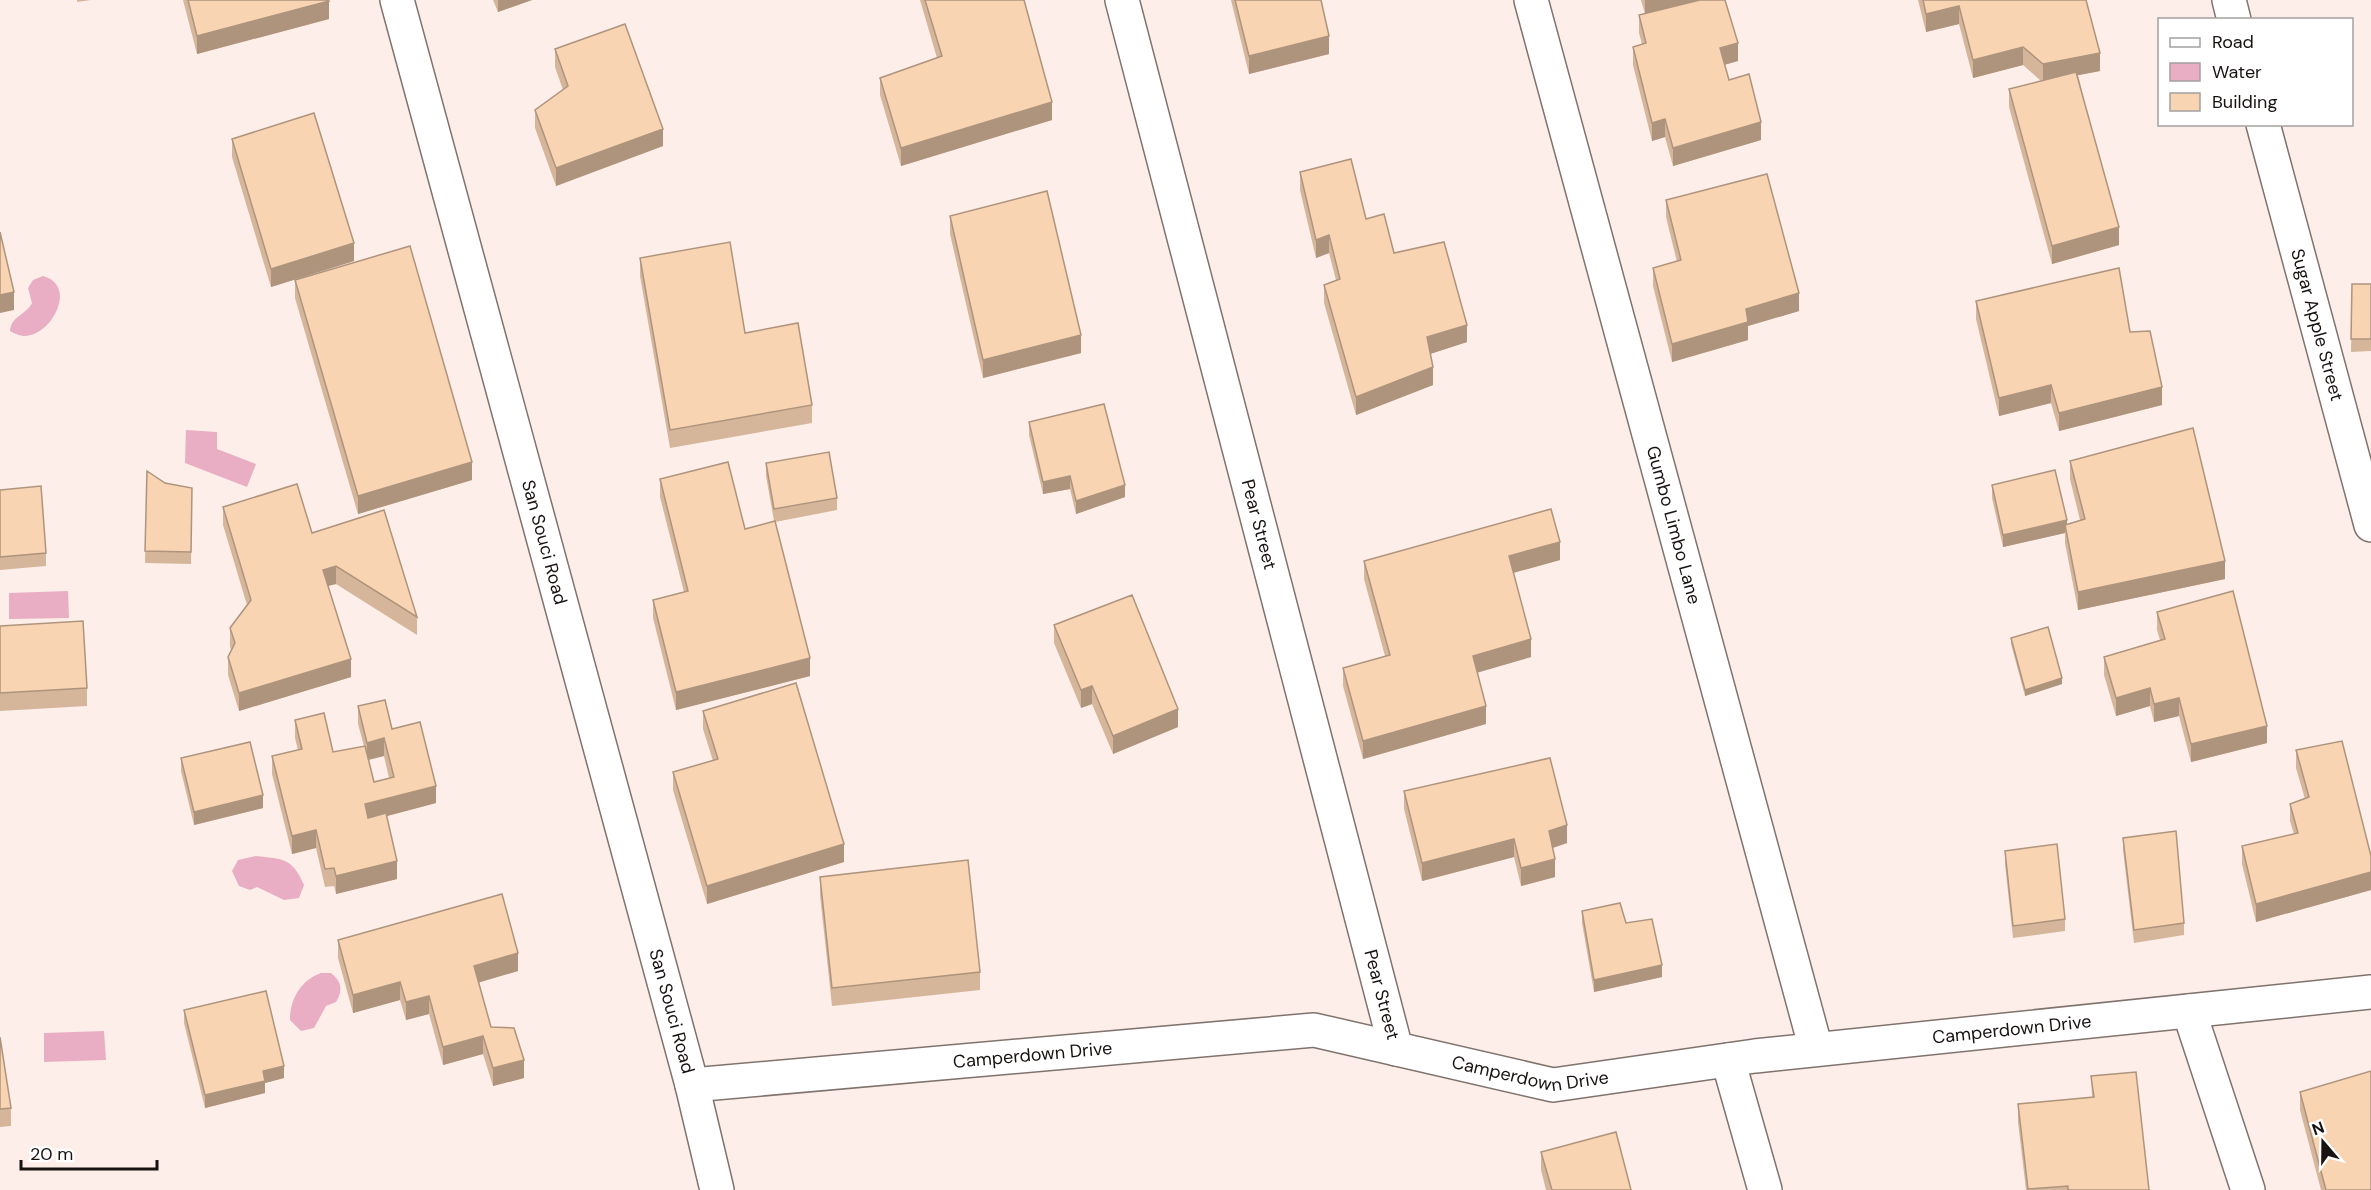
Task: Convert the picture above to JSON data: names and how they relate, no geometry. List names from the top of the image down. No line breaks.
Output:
{"streets":{"street":["Sugar Apple Street","Pear Street","Gumbo Limbo Lane","San Souci Road","Camperdown Drive"]},"crossings":[["Pear Street","Camperdown Drive"],["Gumbo Limbo Lane","Camperdown Drive"],["San Souci Road","Camperdown Drive"]],"legend":["Road","Water","Building"],"scale_bar":"20 m","north":"top"}
